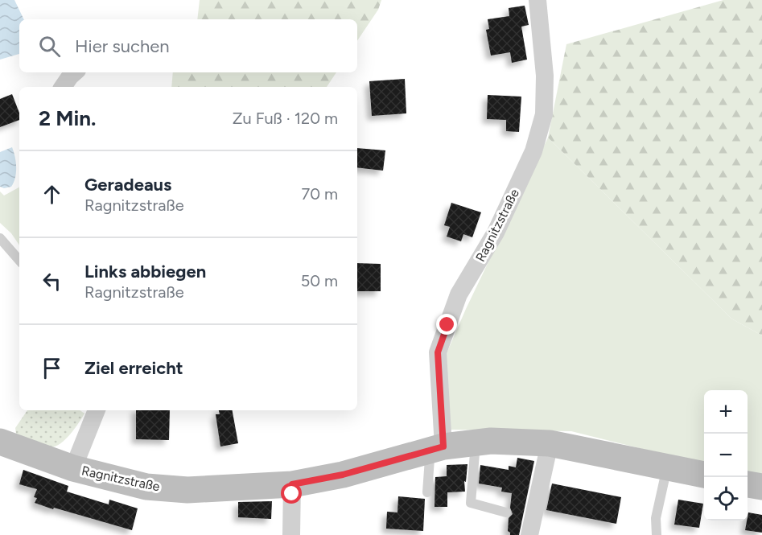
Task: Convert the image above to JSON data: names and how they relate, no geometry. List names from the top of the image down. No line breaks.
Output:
{"streets":{"main road":["Ragnitzstraße"]},"page":{"search":"Hier suchen","heading":["2 Min.","Zu Fuß · 120 m"],"list":[["Geradeaus","Ragnitzstraße","70 m"],["Links abbiegen","Ragnitzstraße","50 m"],"Ziel erreicht"],"map_buttons":["+","−"]}}
